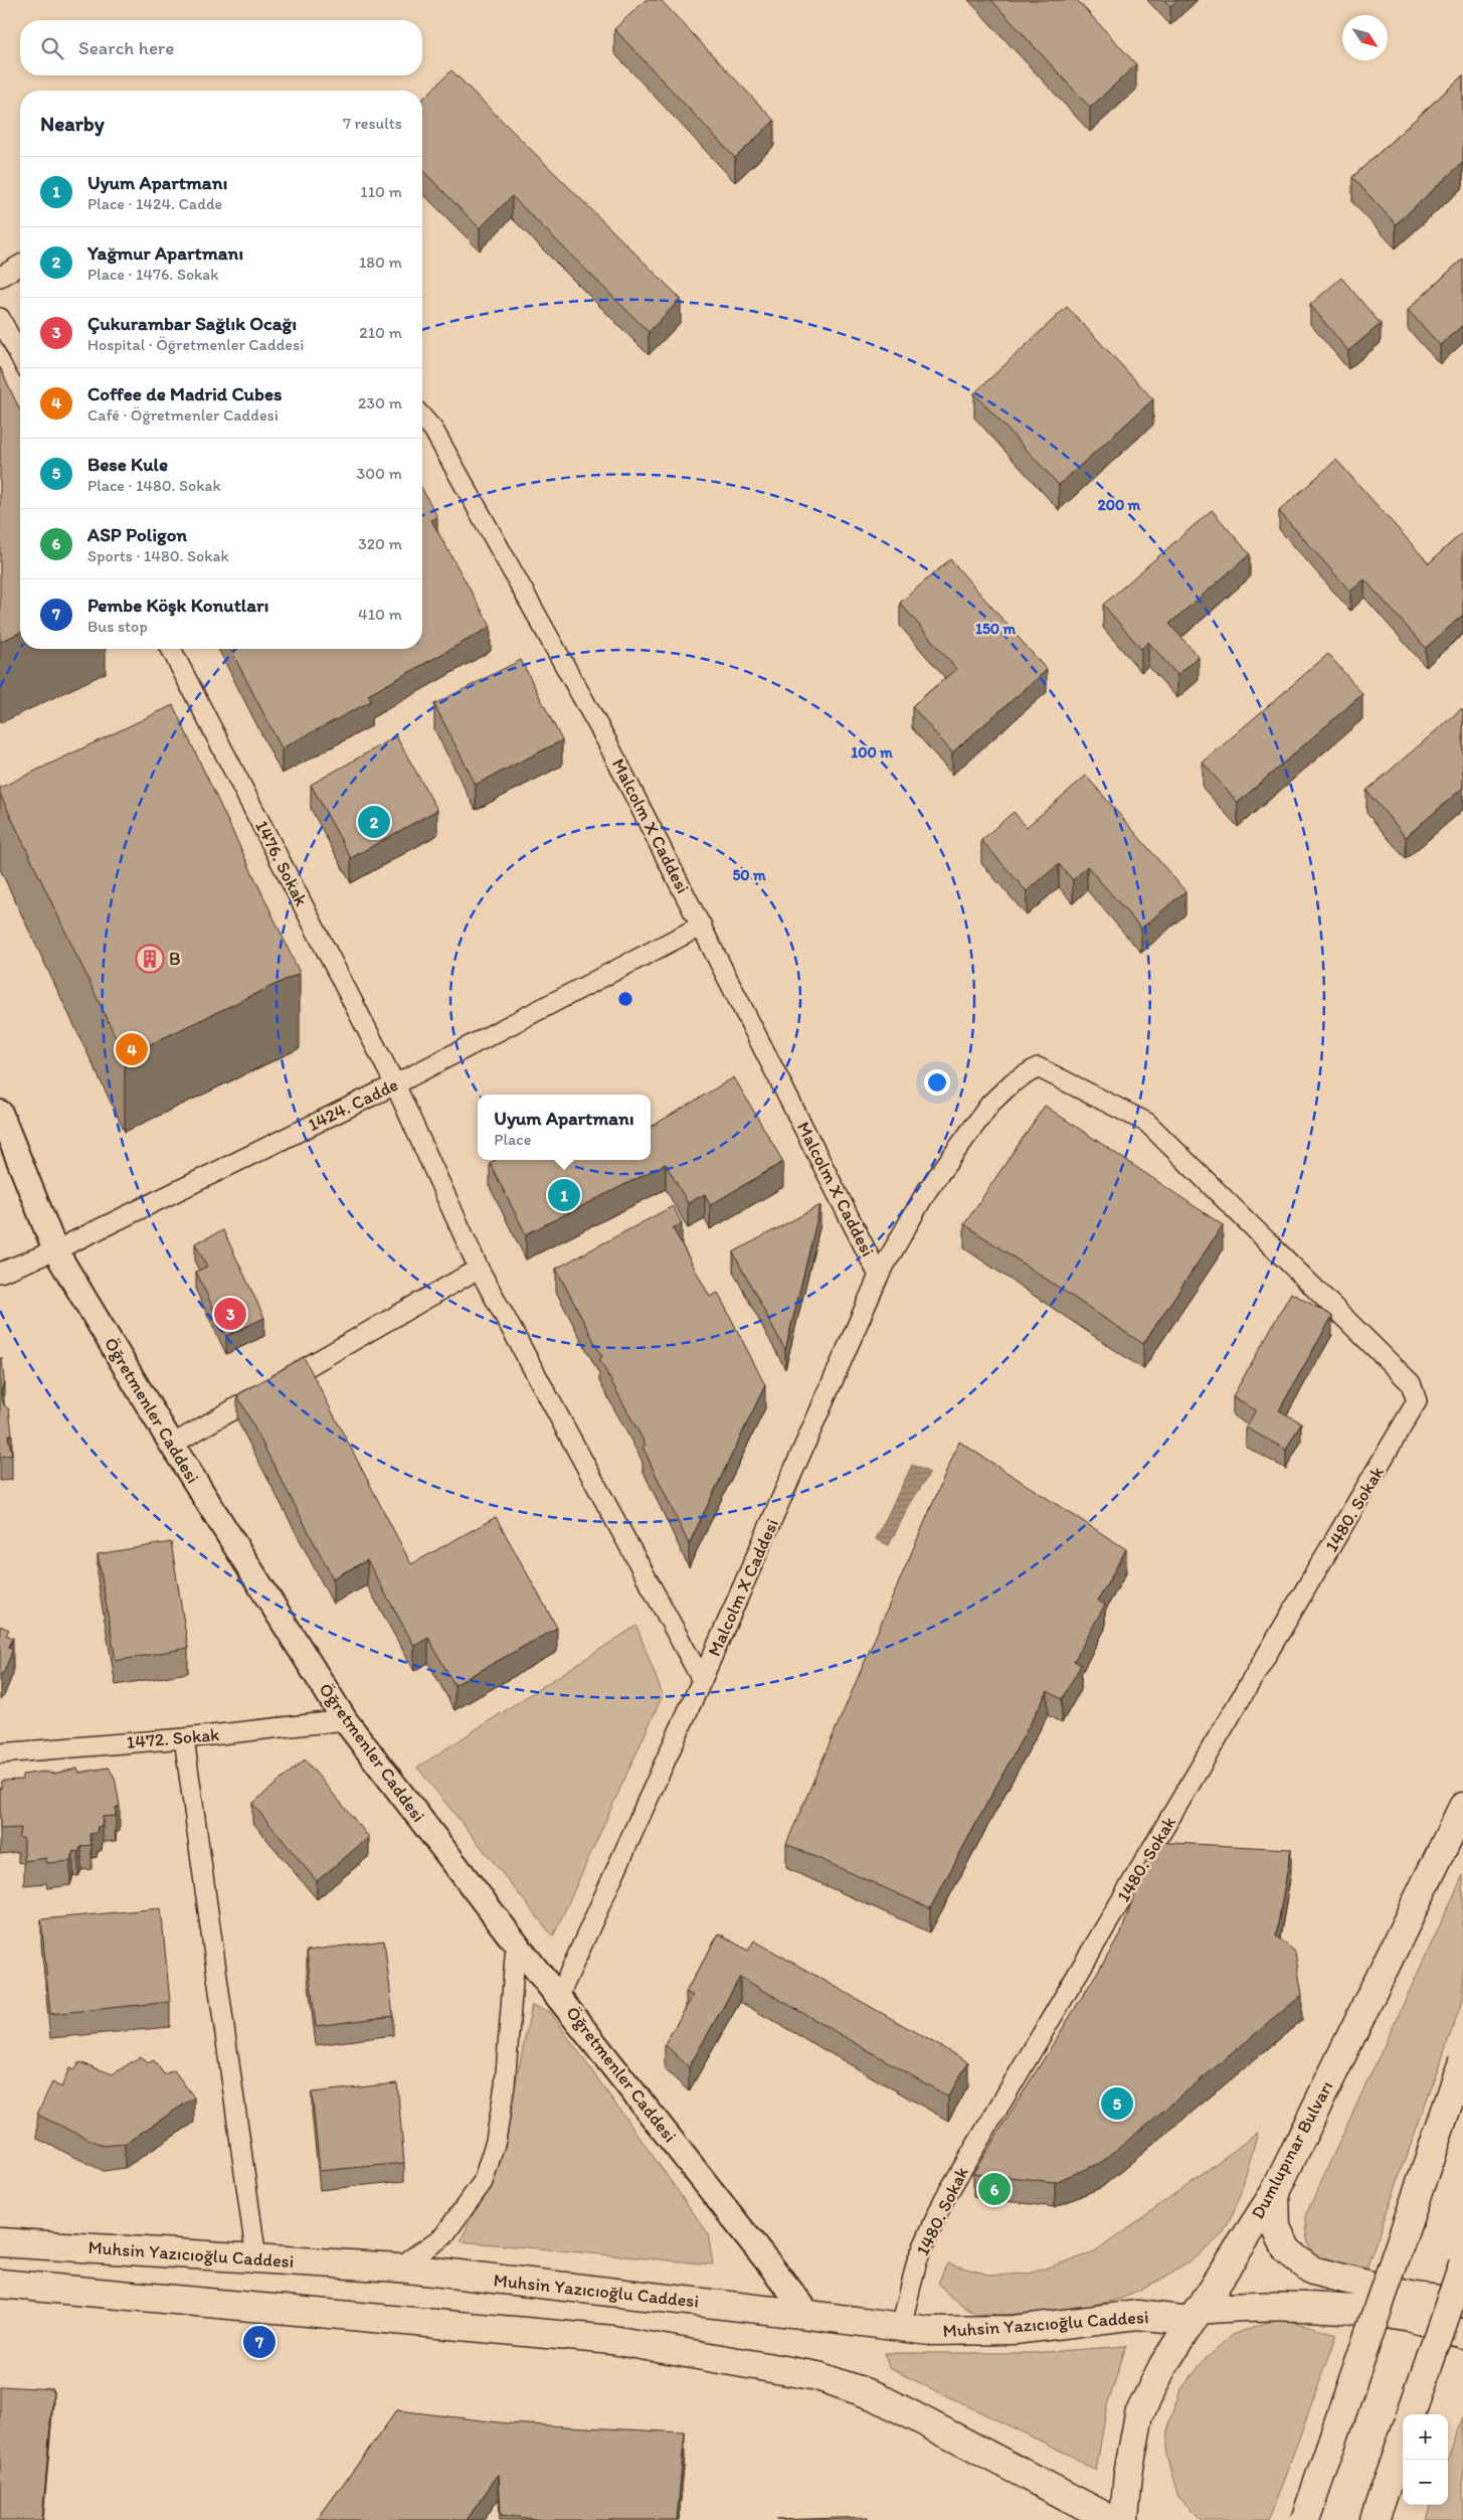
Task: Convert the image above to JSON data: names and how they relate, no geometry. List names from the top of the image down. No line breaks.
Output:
{"streets":{"main road":["Dumlupınar Bulvarı","Muhsin Yazıcıoğlu Caddesi"],"street":["Malcolm X Caddesi","1476. Sokak","1424. Cadde","Öğretmenler Caddesi","1480. Sokak","1472. Sokak"]},"crossings":[["Malcolm X Caddesi","1476. Sokak"],["Malcolm X Caddesi","1424. Cadde"],["Malcolm X Caddesi","Öğretmenler Caddesi"],["Malcolm X Caddesi","1480. Sokak"],["1476. Sokak","1424. Cadde"],["1424. Cadde","Öğretmenler Caddesi"],["Öğretmenler Caddesi","1472. Sokak"],["Öğretmenler Caddesi","Muhsin Yazıcıoğlu Caddesi"],["1480. Sokak","Muhsin Yazıcıoğlu Caddesi"],["Dumlupınar Bulvarı","Muhsin Yazıcıoğlu Caddesi"]],"places":{"building":["B"]},"north":"bottom right","page":{"search":"Search here","heading":["Nearby","7 results"],"list":[{"mark":"1","name":"Uyum Apartmanı","note":"Place · 1424. Cadde","value":"110 m"},{"mark":"2","name":"Yağmur Apartmanı","note":"Place · 1476. Sokak","value":"180 m"},{"mark":"3","name":"Çukurambar Sağlık Ocağı","note":"Hospital · Öğretmenler Caddesi","value":"210 m"},{"mark":"4","name":"Coffee de Madrid Cubes","note":"Café · Öğretmenler Caddesi","value":"230 m"},{"mark":"5","name":"Bese Kule","note":"Place · 1480. Sokak","value":"300 m"},{"mark":"6","name":"ASP Poligon","note":"Sports · 1480. Sokak","value":"320 m"},{"mark":"7","name":"Pembe Köşk Konutları","note":"Bus stop","value":"410 m"}],"pins":["2","4","1","3","5","6","7"],"popup":["Uyum Apartmanı","Place"],"map_buttons":["+","−"]},"rings":["200 m","150 m","100 m","50 m"]}
